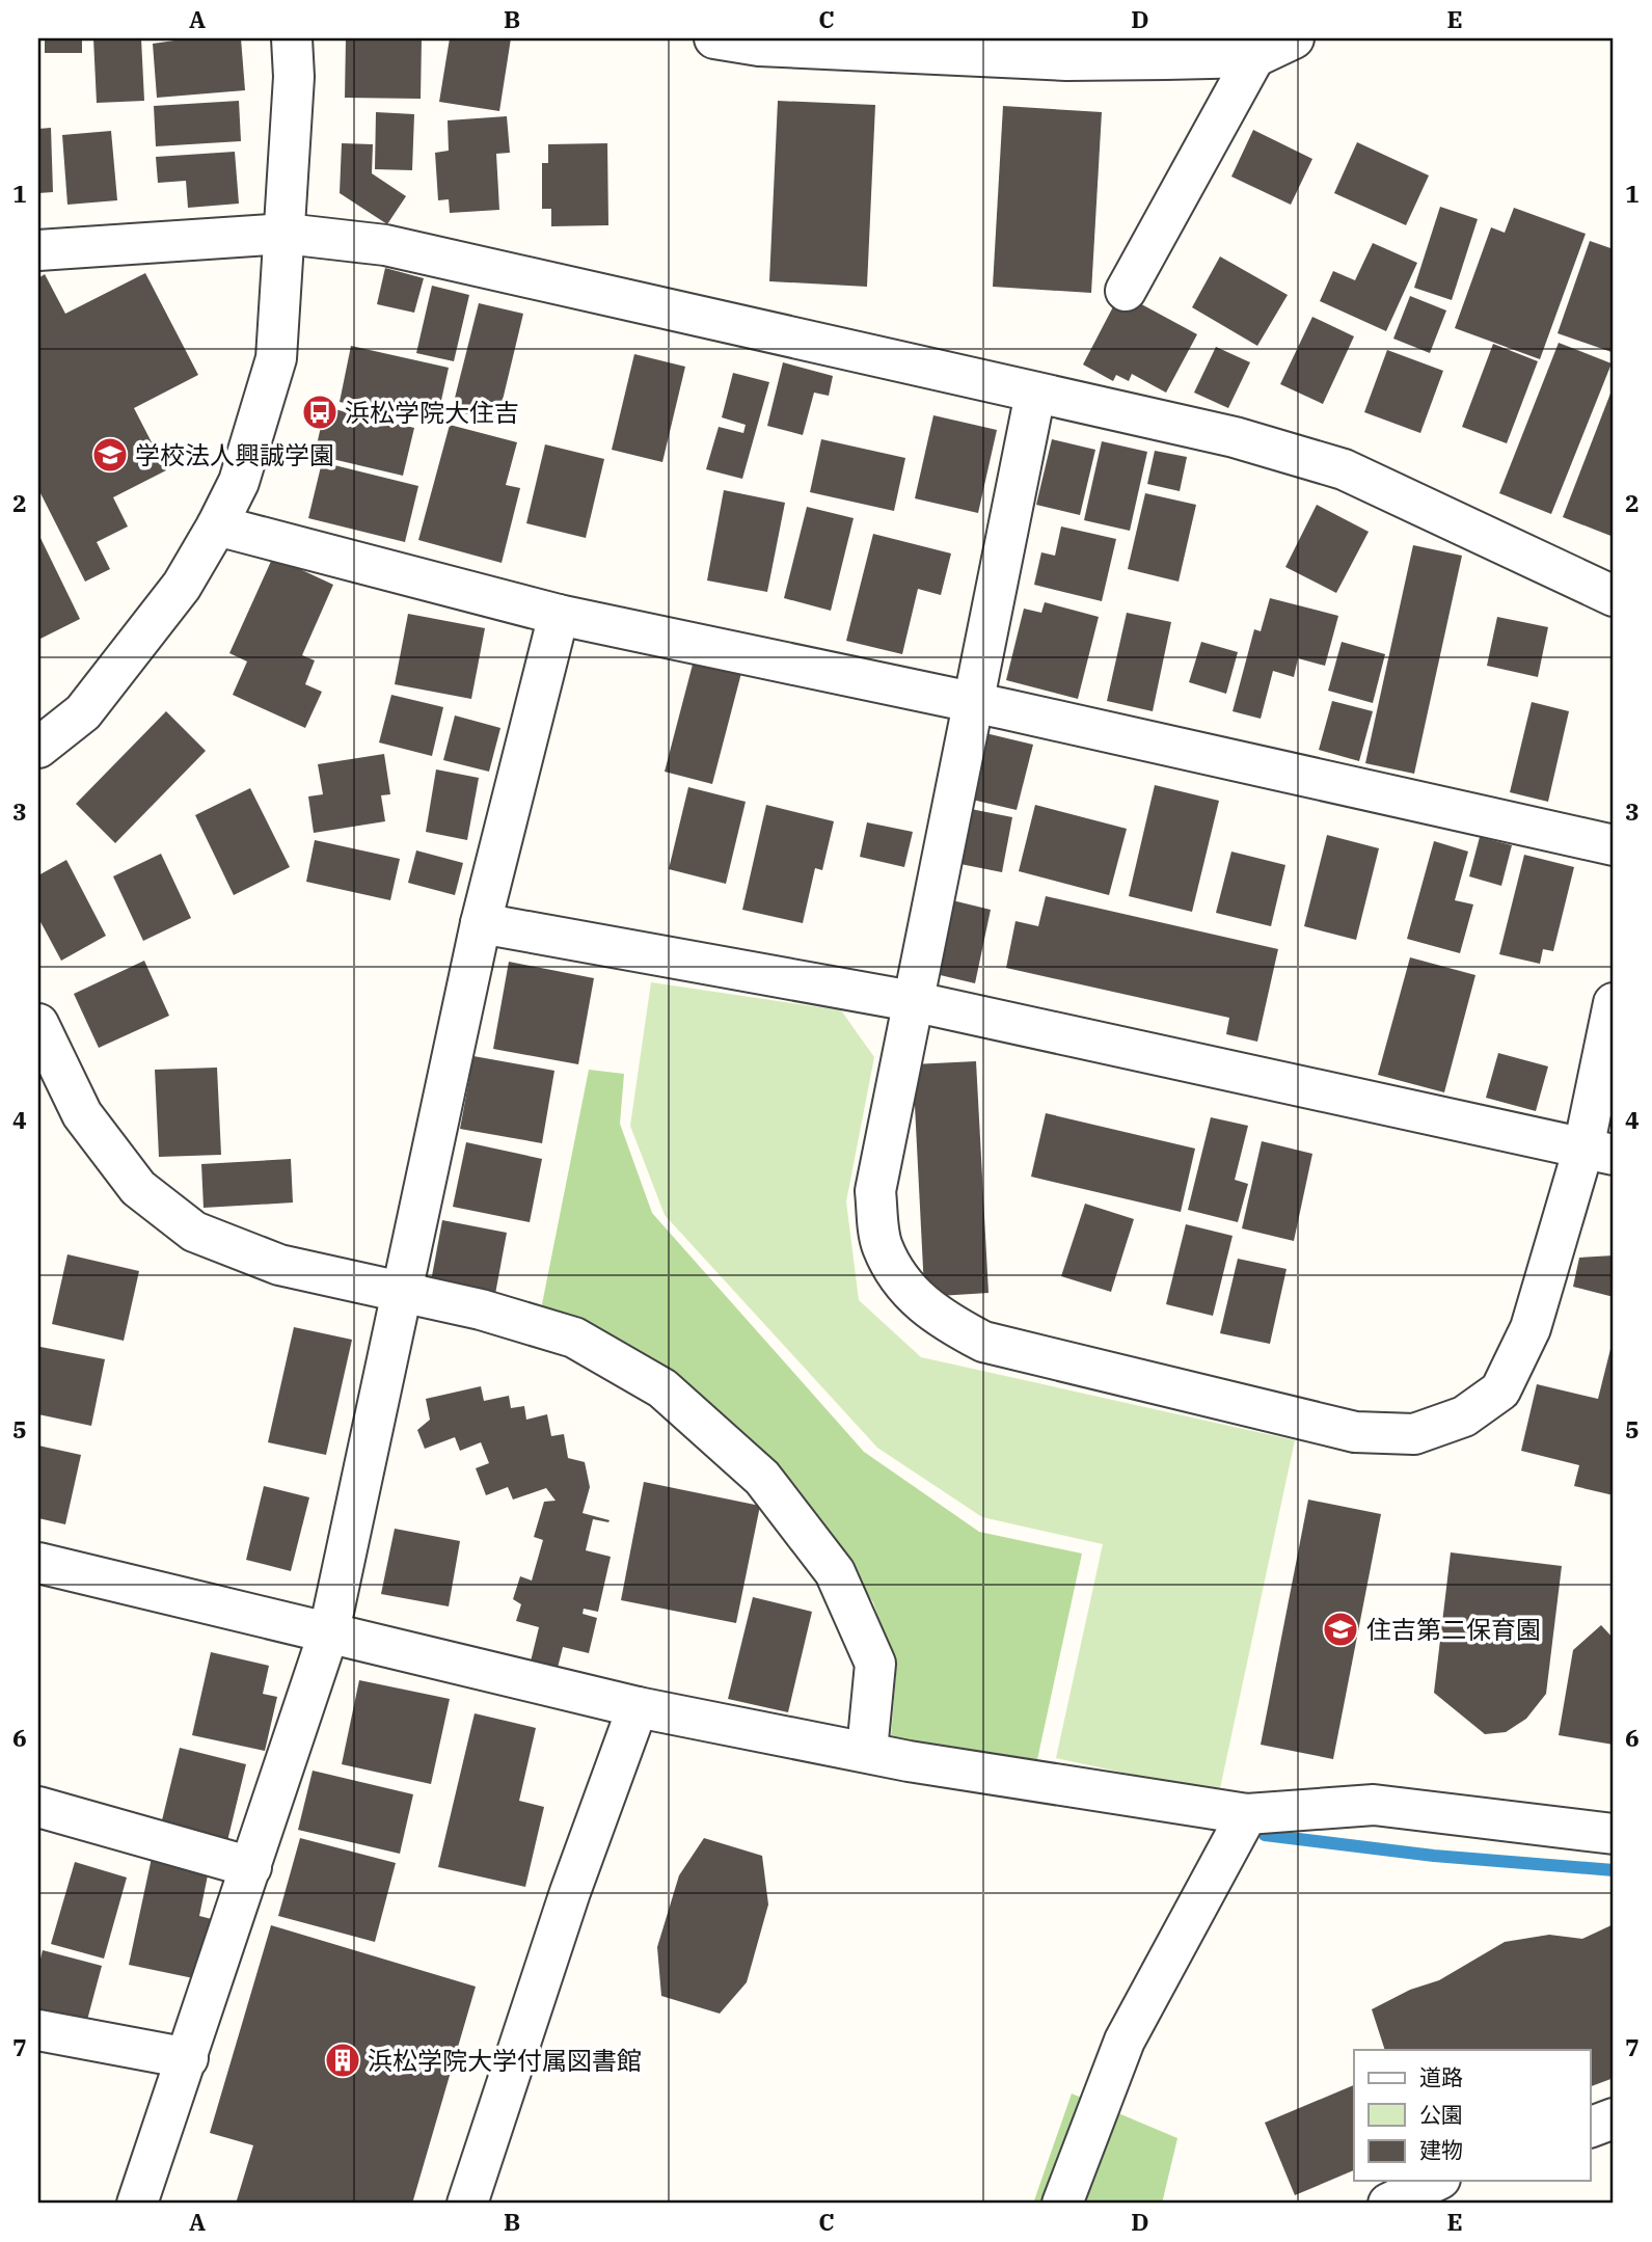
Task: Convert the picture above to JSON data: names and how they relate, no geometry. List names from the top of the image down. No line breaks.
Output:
{"places":{"bus stop":["浜松学院大住吉"],"school or university":["学校法人興誠学園","住吉第二保育園"],"building":["浜松学院大学付属図書館"]},"legend":["道路","公園","建物"],"grid":{"columns":["A","B","C","D","E"],"rows":["1","2","3","4","5","6","7"]}}
